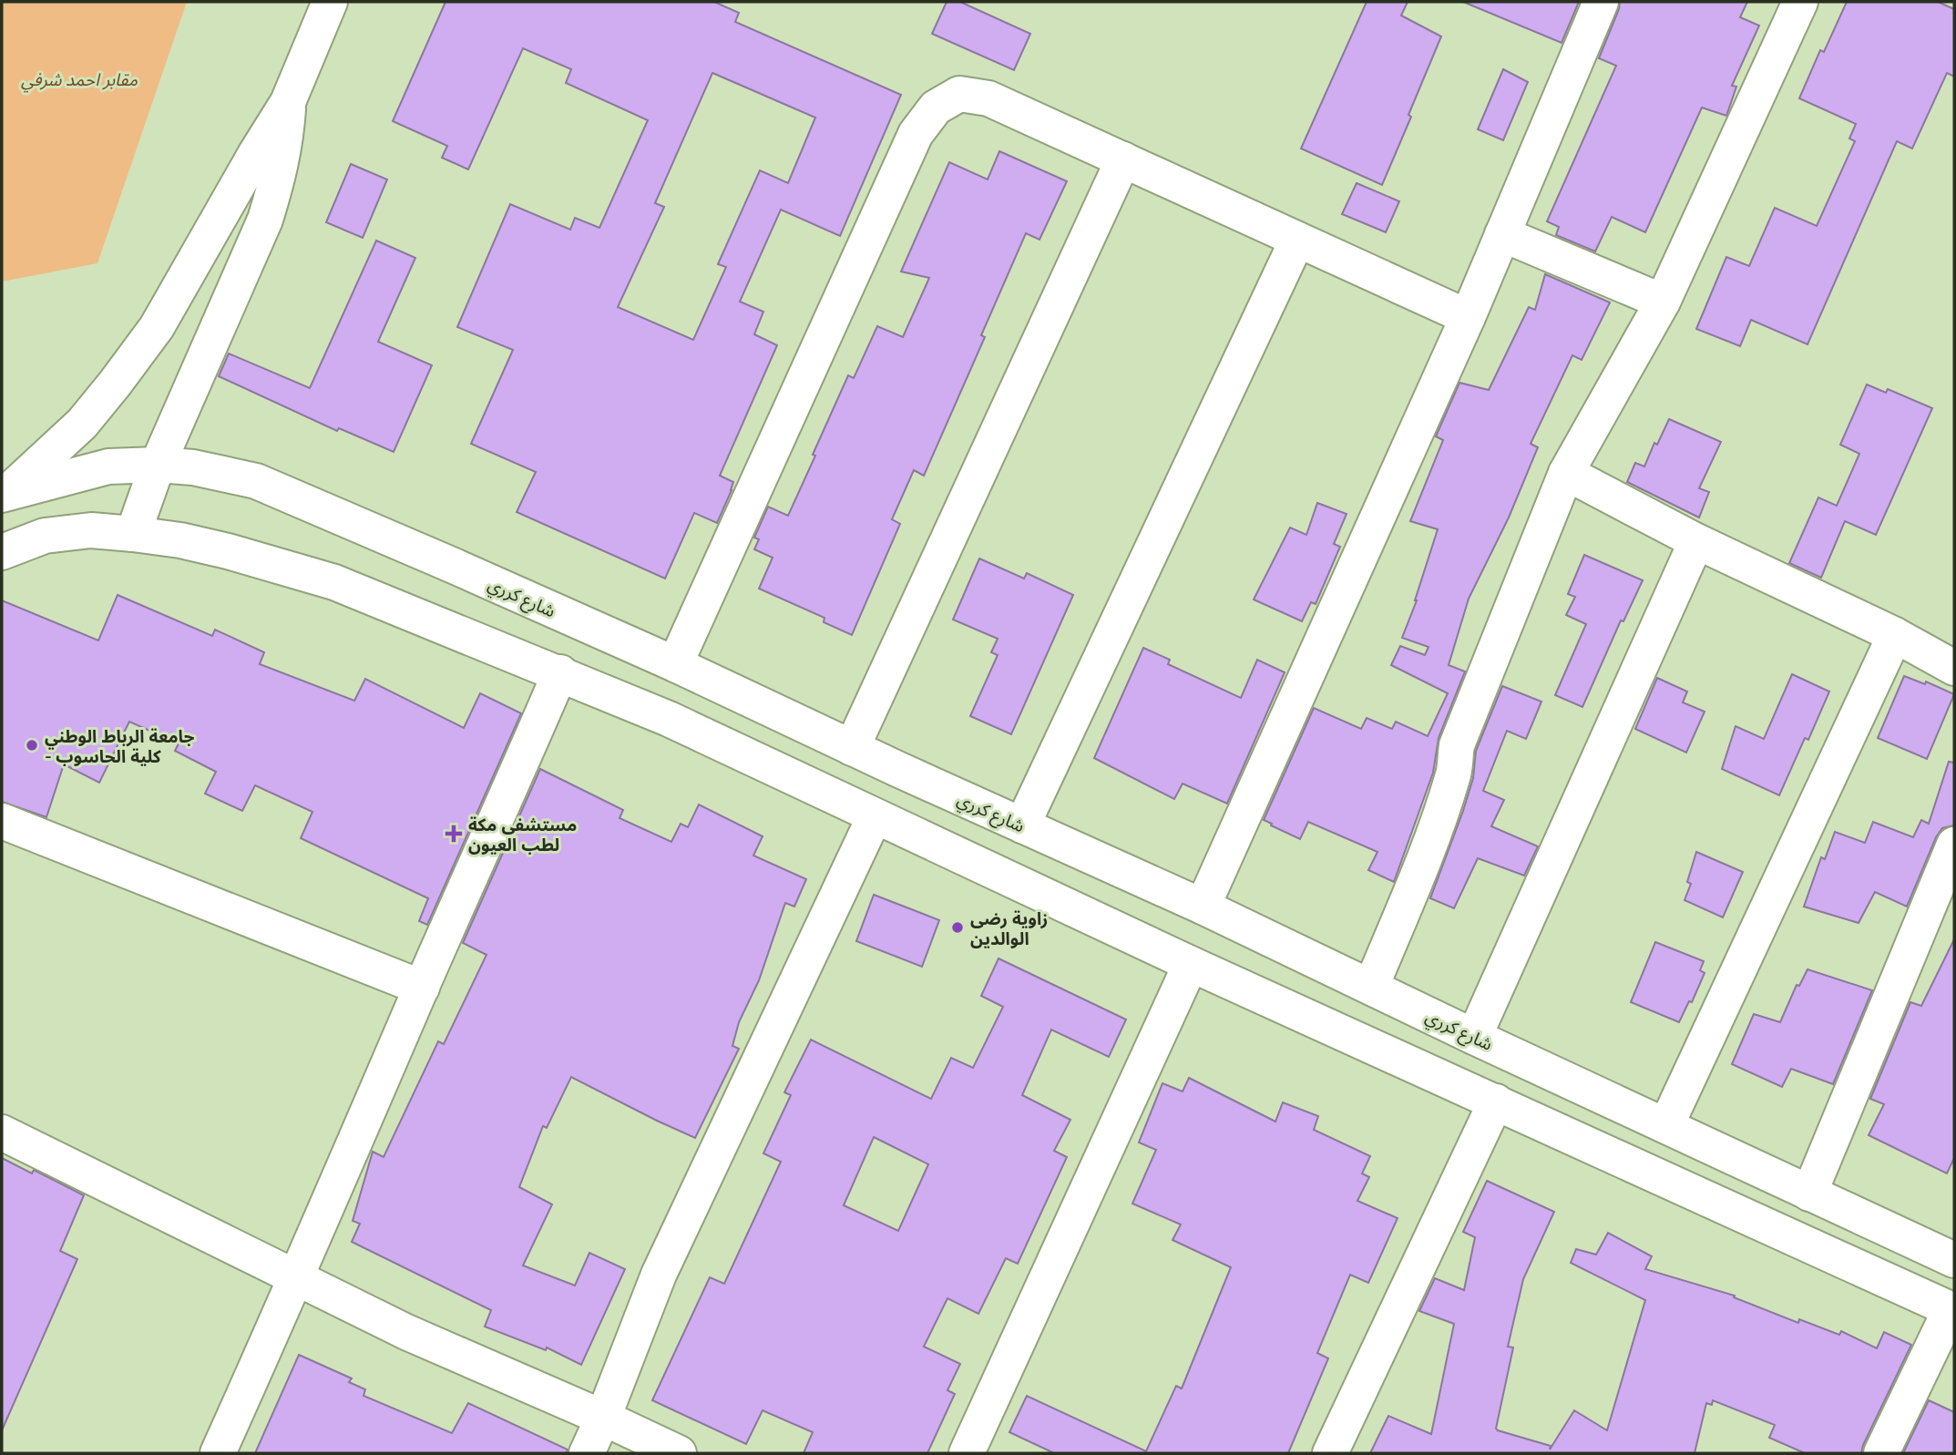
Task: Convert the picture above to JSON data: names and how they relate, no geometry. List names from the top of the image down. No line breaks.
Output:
{"streets":{"street":["شارع كرري"]},"parks":["مقابر احمد شرفي"],"places":{"other":["جامعة الرباط الوطني - كلية الحاسوب","زاوية رضى الوالدين"],"health":["مستشفى مكة لطب العيون"]}}
